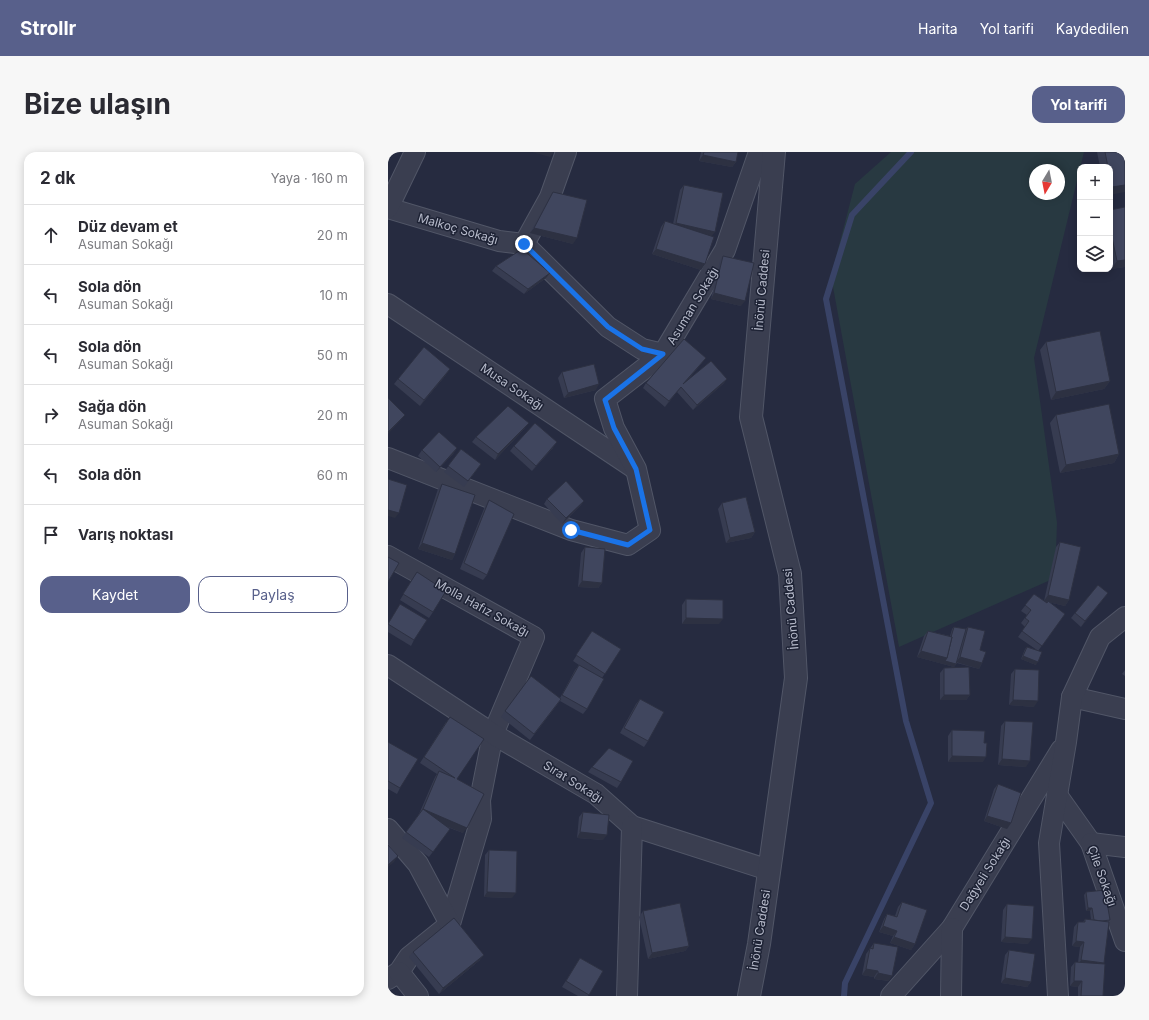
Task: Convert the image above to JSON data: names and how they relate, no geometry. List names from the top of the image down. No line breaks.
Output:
{"streets":{"street":["Malkoç Sokağı","İnönü Caddesi","Asuman Sokağı","Musa Sokağı","Molla Hafız Sokağı","Sırat Sokağı","Dağyeli Sokağı","Çile Sokağı"]},"crossings":[["İnönü Caddesi","Sırat Sokağı"],["Asuman Sokağı","Musa Sokağı"],["Molla Hafız Sokağı","Sırat Sokağı"]],"north":"bottom","page":{"header":"Strollr","nav":["Harita","Yol tarifi","Kaydedilen"],"buttons":["Yol tarifi",["Kaydet","Paylaş"]],"title":"Bize ulaşın","heading":["2 dk","Yaya · 160 m"],"map_buttons":["+","−"],"list":[["Düz devam et","Asuman Sokağı","20 m"],["Sola dön","Asuman Sokağı","10 m"],["Sola dön","Asuman Sokağı","50 m"],["Sağa dön","Asuman Sokağı","20 m"],["Sola dön","60 m"],"Varış noktası"]}}
